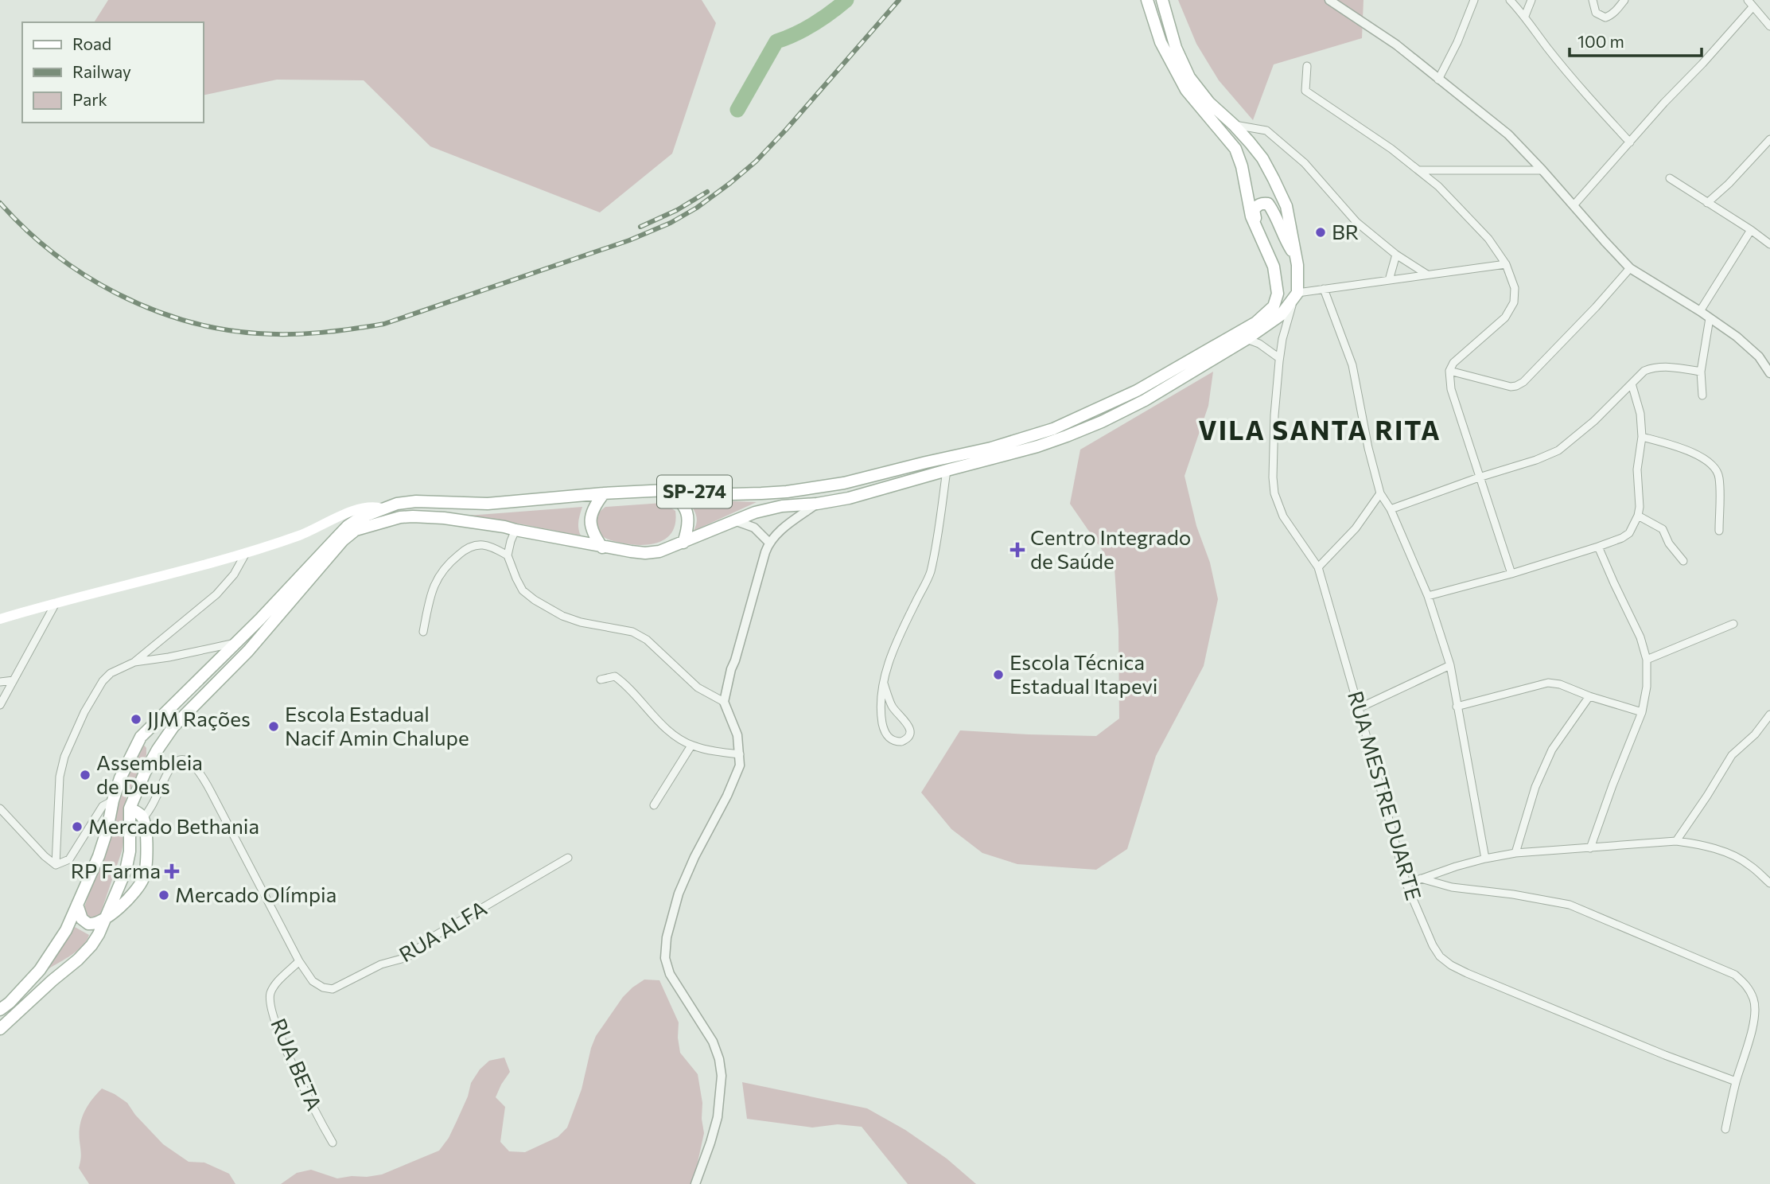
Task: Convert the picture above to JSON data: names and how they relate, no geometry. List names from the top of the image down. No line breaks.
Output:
{"streets":{"main road":["SP-274"],"street":["RUA MESTRE DUARTE","RUA ALFA","RUA BETA"]},"crossings":[["SP-274","RUA MESTRE DUARTE"],["RUA ALFA","RUA BETA"]],"districts":["VILA SANTA RITA"],"places":{"other":["BR","Escola Técnica Estadual Itapevi","JJM Rações","Escola Estadual Nacif Amin Chalupe","Assembleia de Deus","Mercado Bethania","Mercado Olímpia"],"health":["Centro Integrado de Saúde","RP Farma"]},"legend":["Road","Railway","Park"],"scale_bar":"100 m"}
